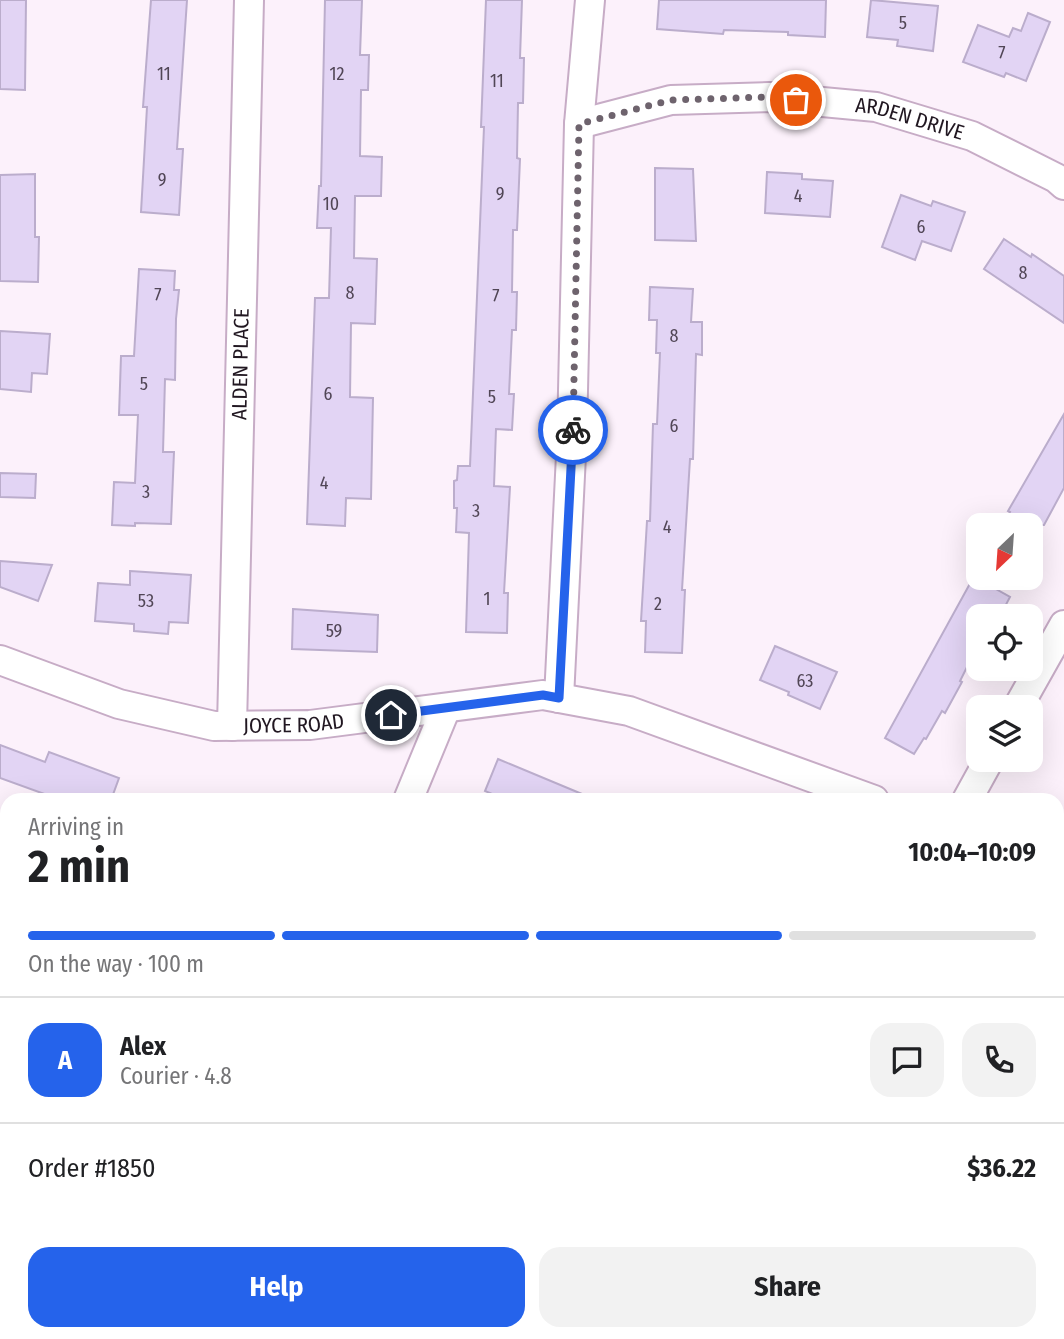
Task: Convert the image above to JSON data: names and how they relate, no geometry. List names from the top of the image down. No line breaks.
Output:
{"streets":{"street":["ARDEN DRIVE","ALDEN PLACE","JOYCE ROAD"]},"crossings":[["ALDEN PLACE","JOYCE ROAD"]],"house_numbers":["5","7","11","12","11","9","9","4","10","6","8","8","7","7","8","5","6","5","6","4","3","3","4","1","53","2","59","63"],"north":"bottom left","page":{"heading":["2 min","Arriving in","10:04–10:09"],"panel":["Alex","Courier · 4.8","Order #1850","$36.22"],"bar":"On the way · 100 m","round":"A","buttons":["Help","Share"]}}
